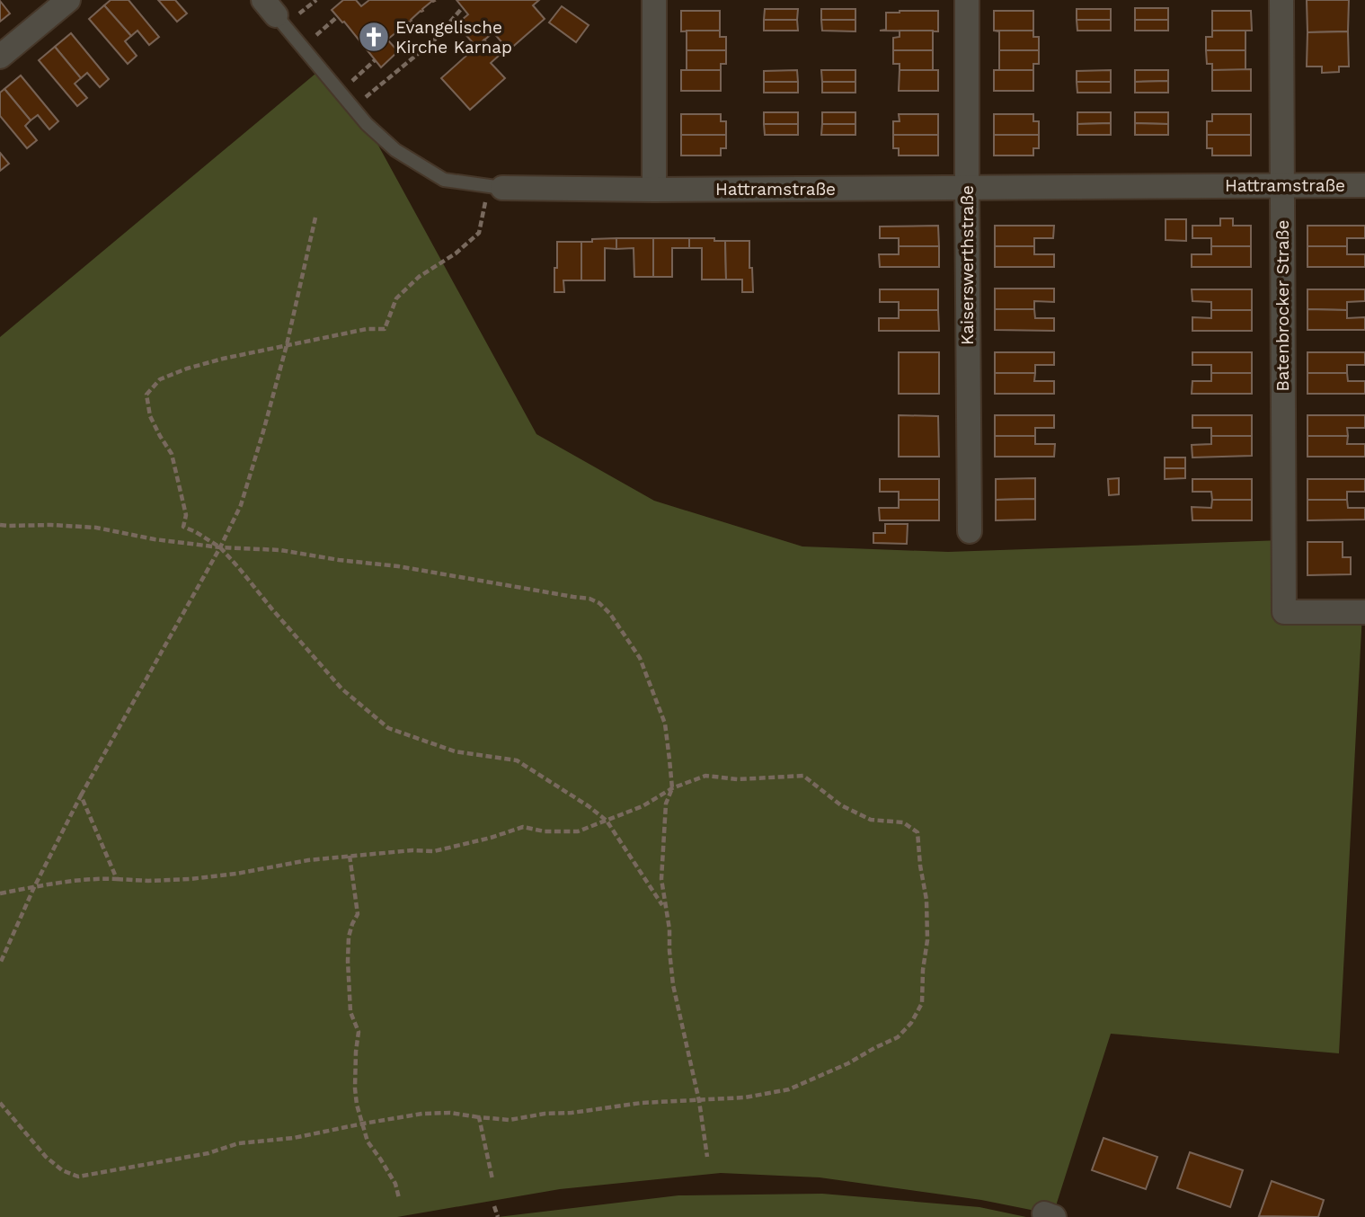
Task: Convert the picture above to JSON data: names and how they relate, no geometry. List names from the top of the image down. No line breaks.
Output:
{"streets":{"street":["Hattramstraße","Kaiserswerthstraße","Batenbrocker Straße"]},"crossings":[["Hattramstraße","Kaiserswerthstraße"],["Hattramstraße","Batenbrocker Straße"]],"places":{"church":["Evangelische Kirche Karnap"]}}
